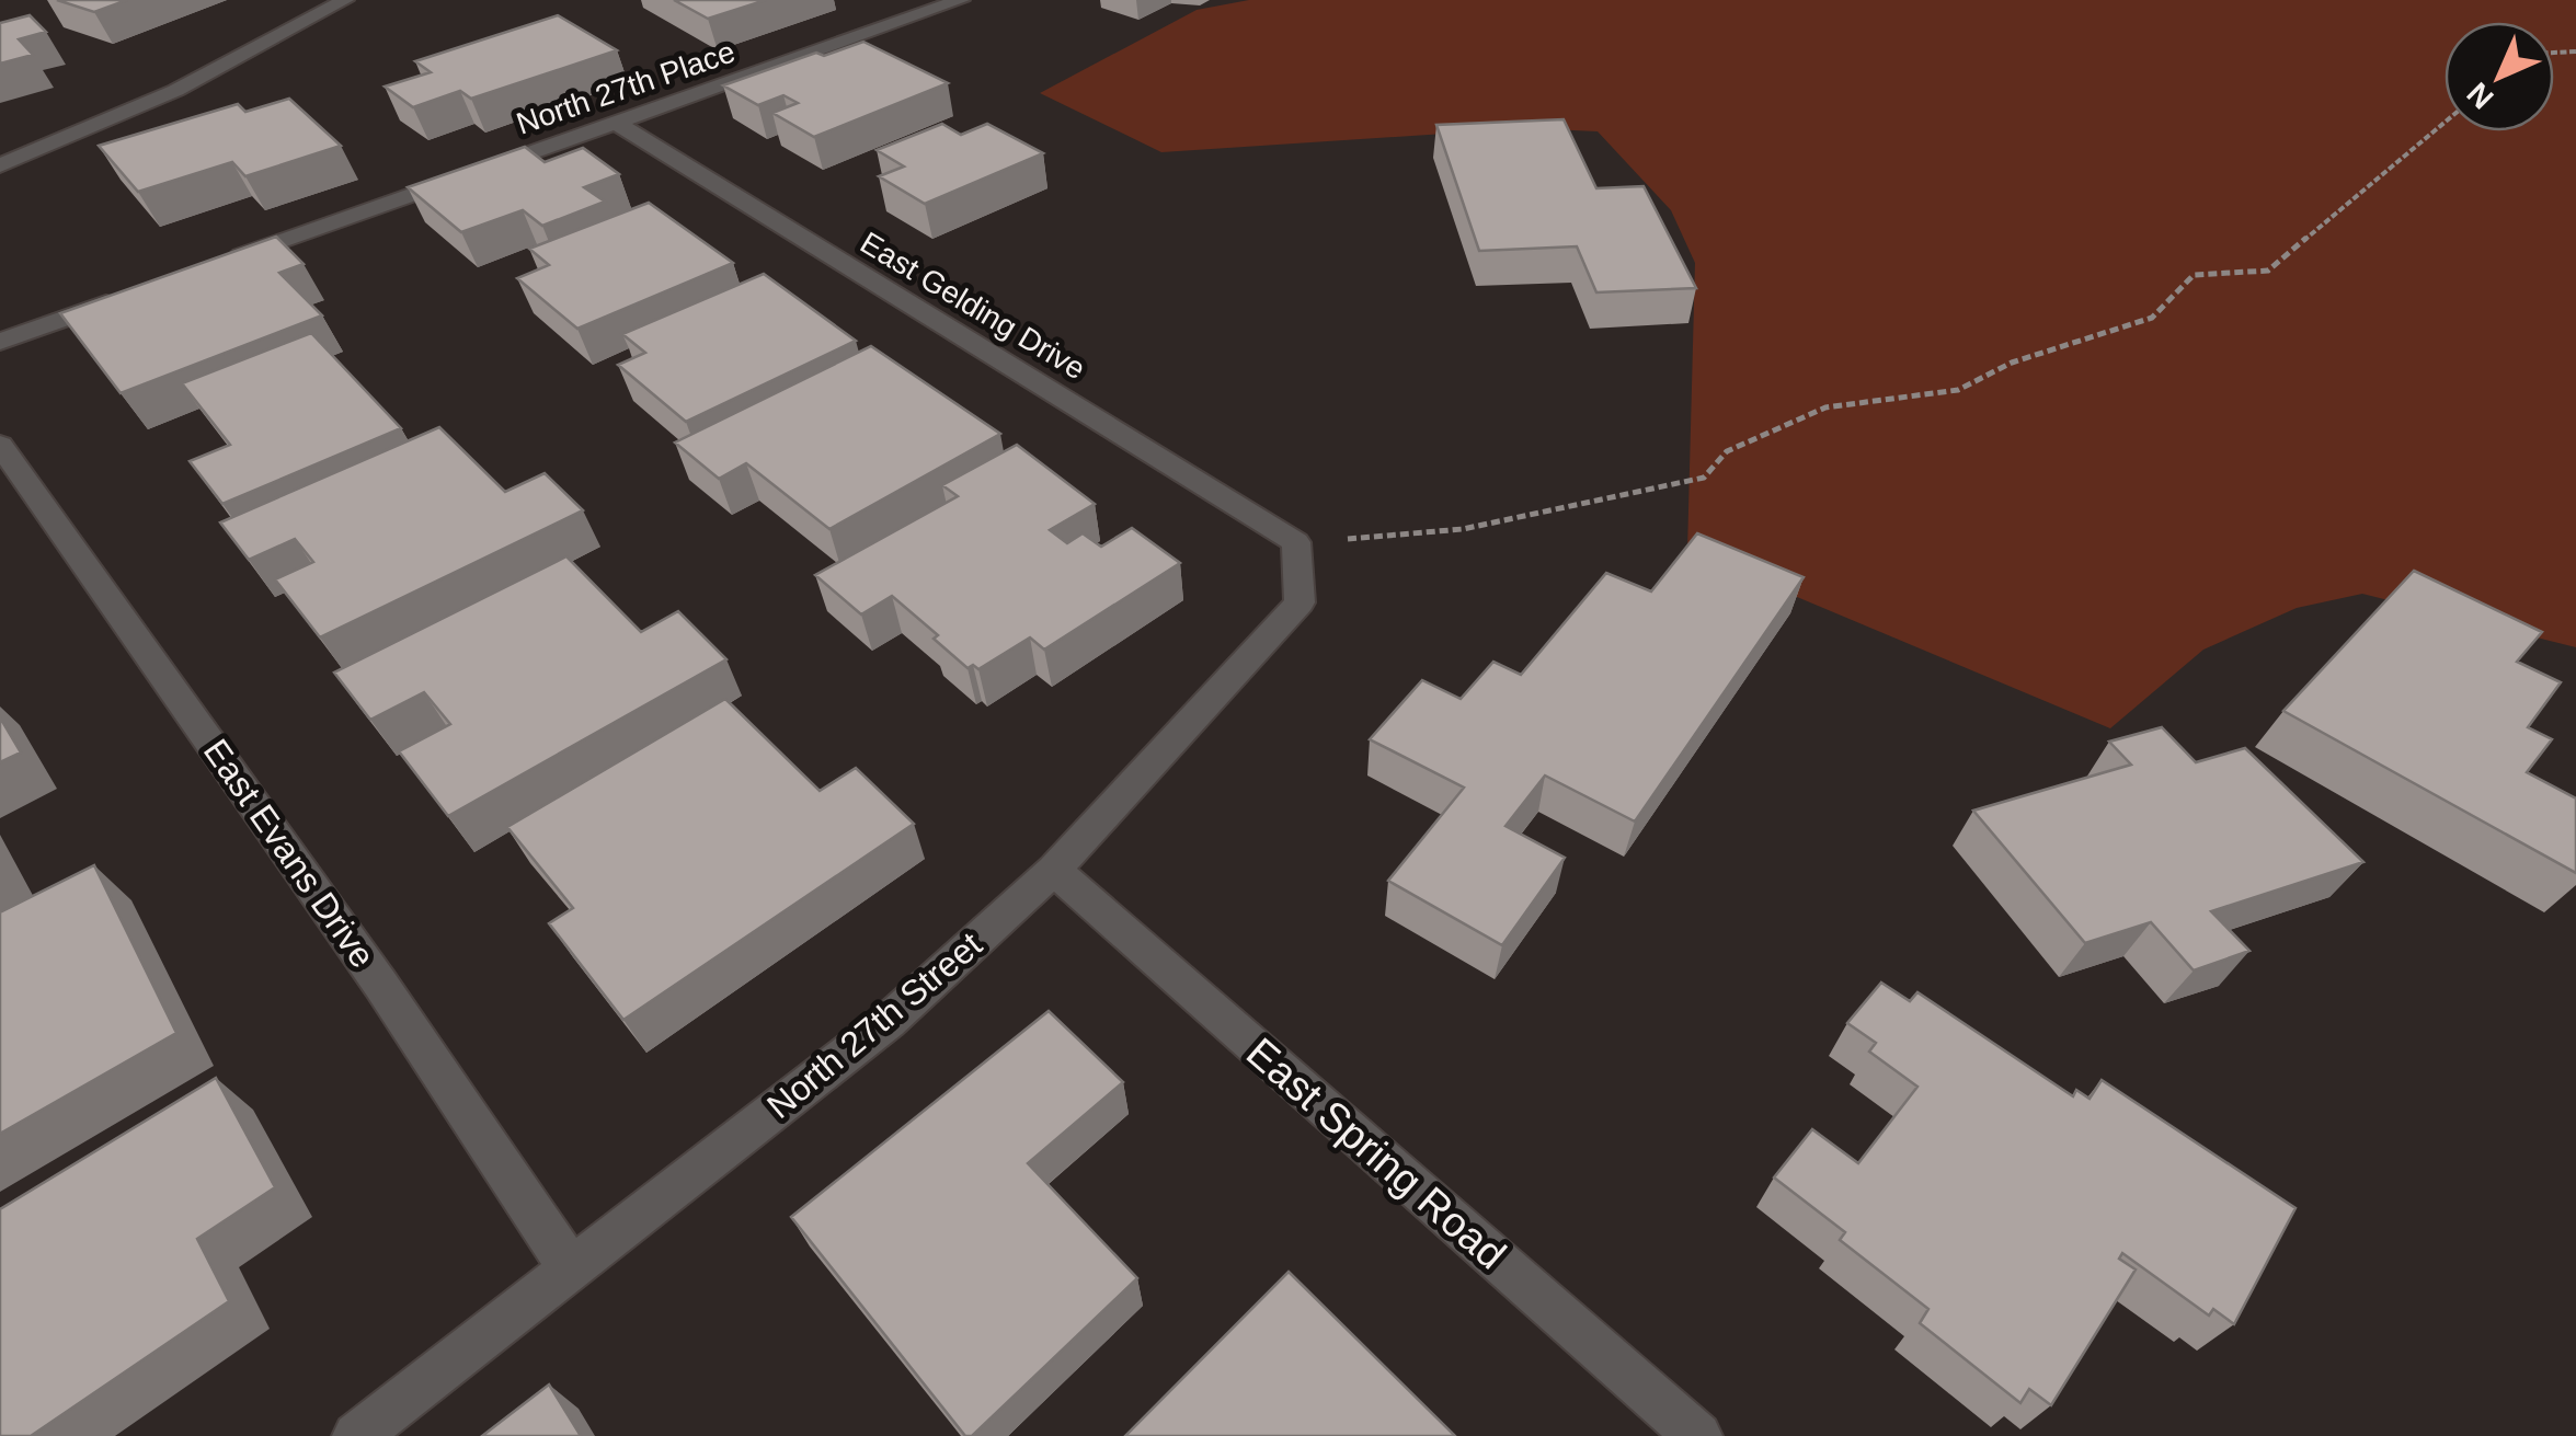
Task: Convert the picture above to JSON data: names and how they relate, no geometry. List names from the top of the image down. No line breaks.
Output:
{"streets":{"street":["North 27th Place","East Gelding Drive","East Evans Drive","North 27th Street","East Spring Road"]},"crossings":[["North 27th Place","East Gelding Drive"],["East Gelding Drive","North 27th Street"],["East Evans Drive","North 27th Street"],["North 27th Street","East Spring Road"]],"north":"bottom left"}
